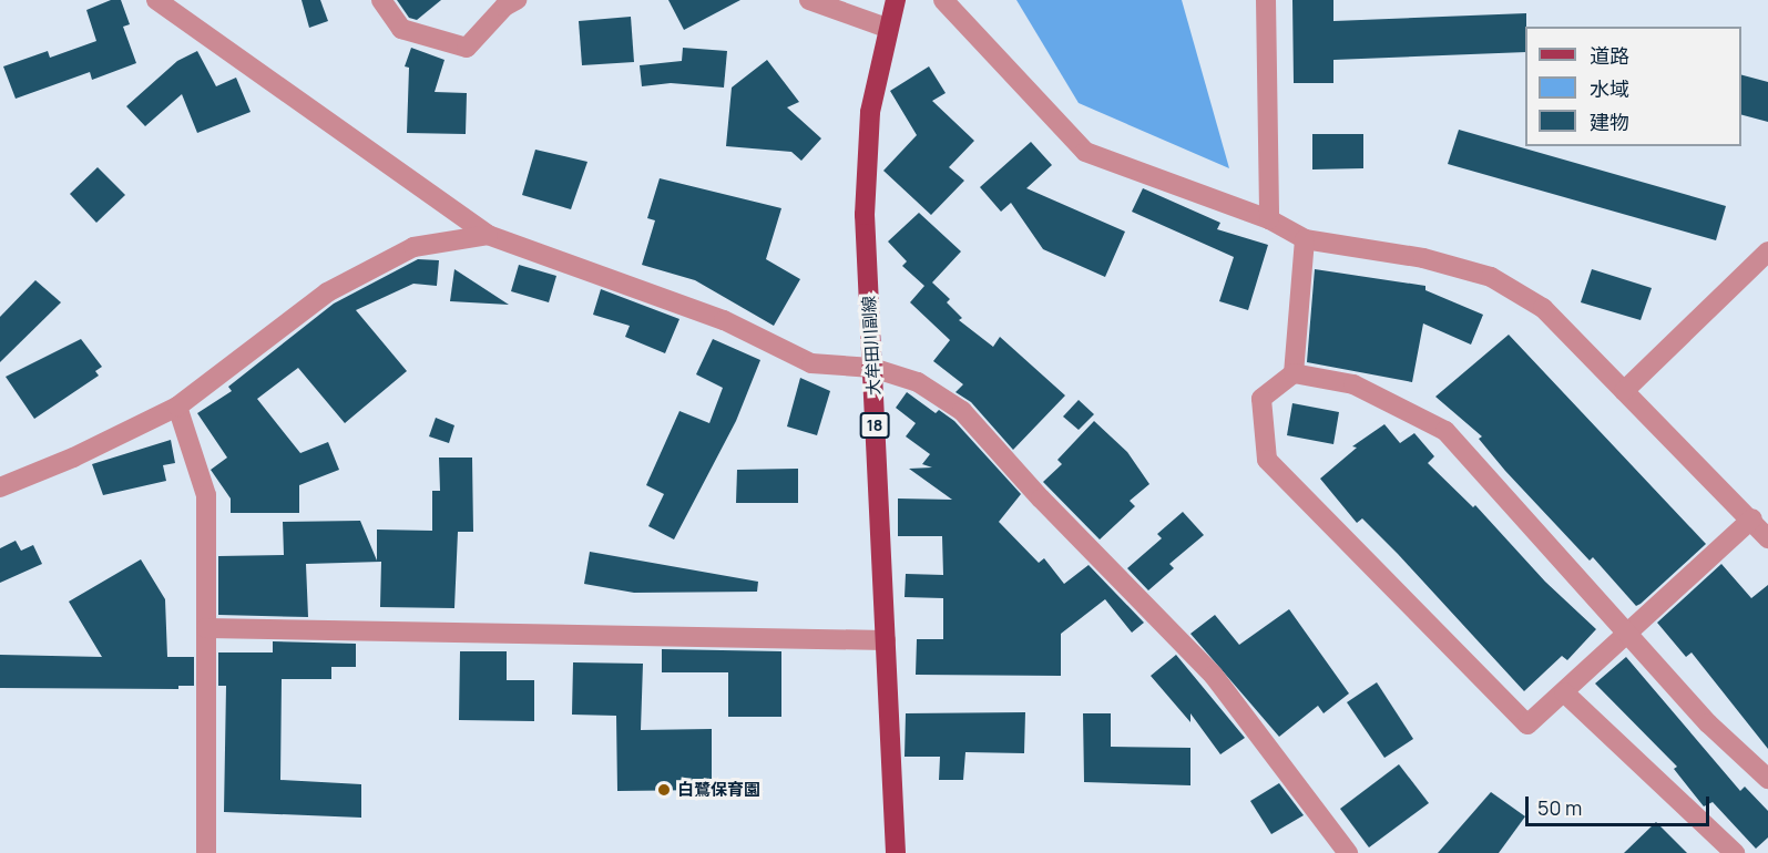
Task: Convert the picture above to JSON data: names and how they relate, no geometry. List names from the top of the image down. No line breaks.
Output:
{"streets":{"main road":["大牟田川副線","18"]},"places":["白鷺保育園"],"legend":["道路","水域","建物"],"scale_bar":"50 m"}
